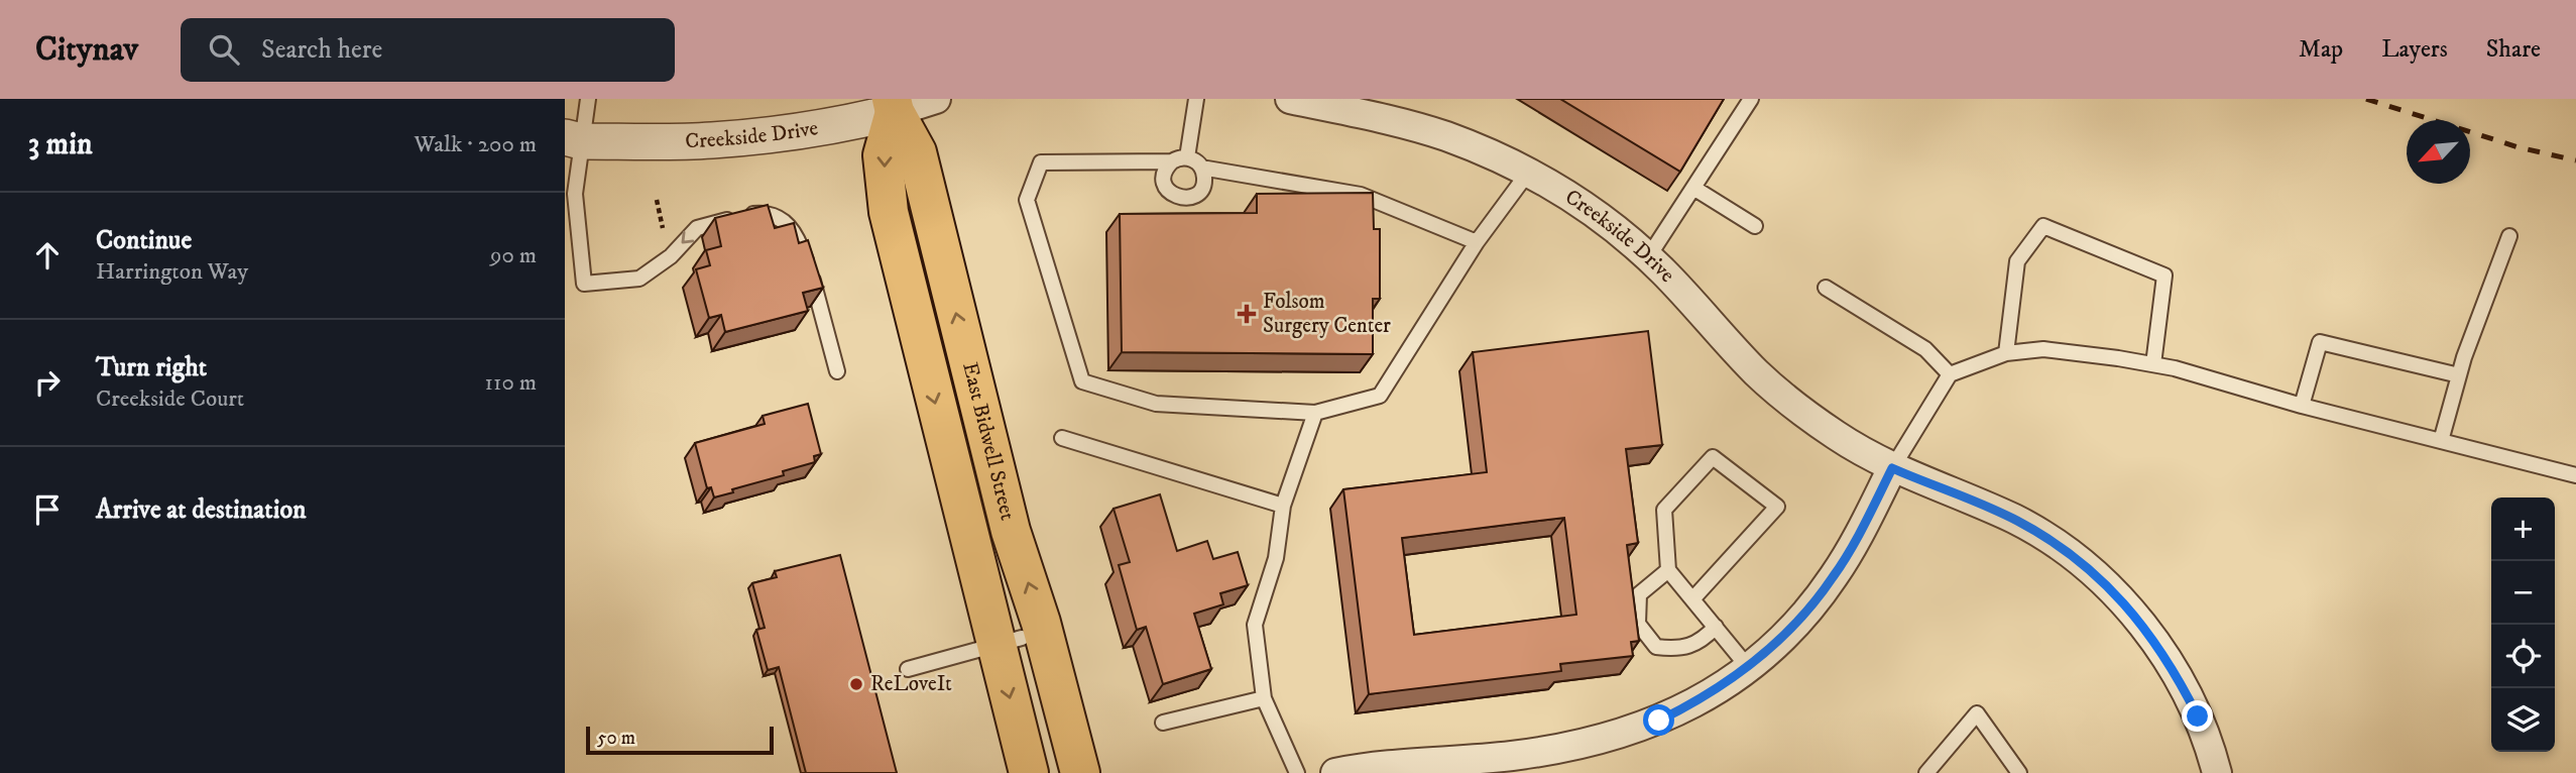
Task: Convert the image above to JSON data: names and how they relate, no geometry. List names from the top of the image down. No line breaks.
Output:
{"streets":{"main road":["East Bidwell Street"],"street":["Creekside Drive"]},"crossings":[["Creekside Drive","East Bidwell Street"]],"places":{"health":["Folsom Surgery Center"],"other":["ReLoveIt"]},"scale_bar":"50 m","north":"bottom left","page":{"header":"Citynav","search":"Search here","nav":["Map","Layers","Share"],"heading":["3 min","Walk · 200 m"],"list":[["Continue","Harrington Way","90 m"],["Turn right","Creekside Court","110 m"],"Arrive at destination"],"map_buttons":["+","−"],"scale":"50 m"}}
